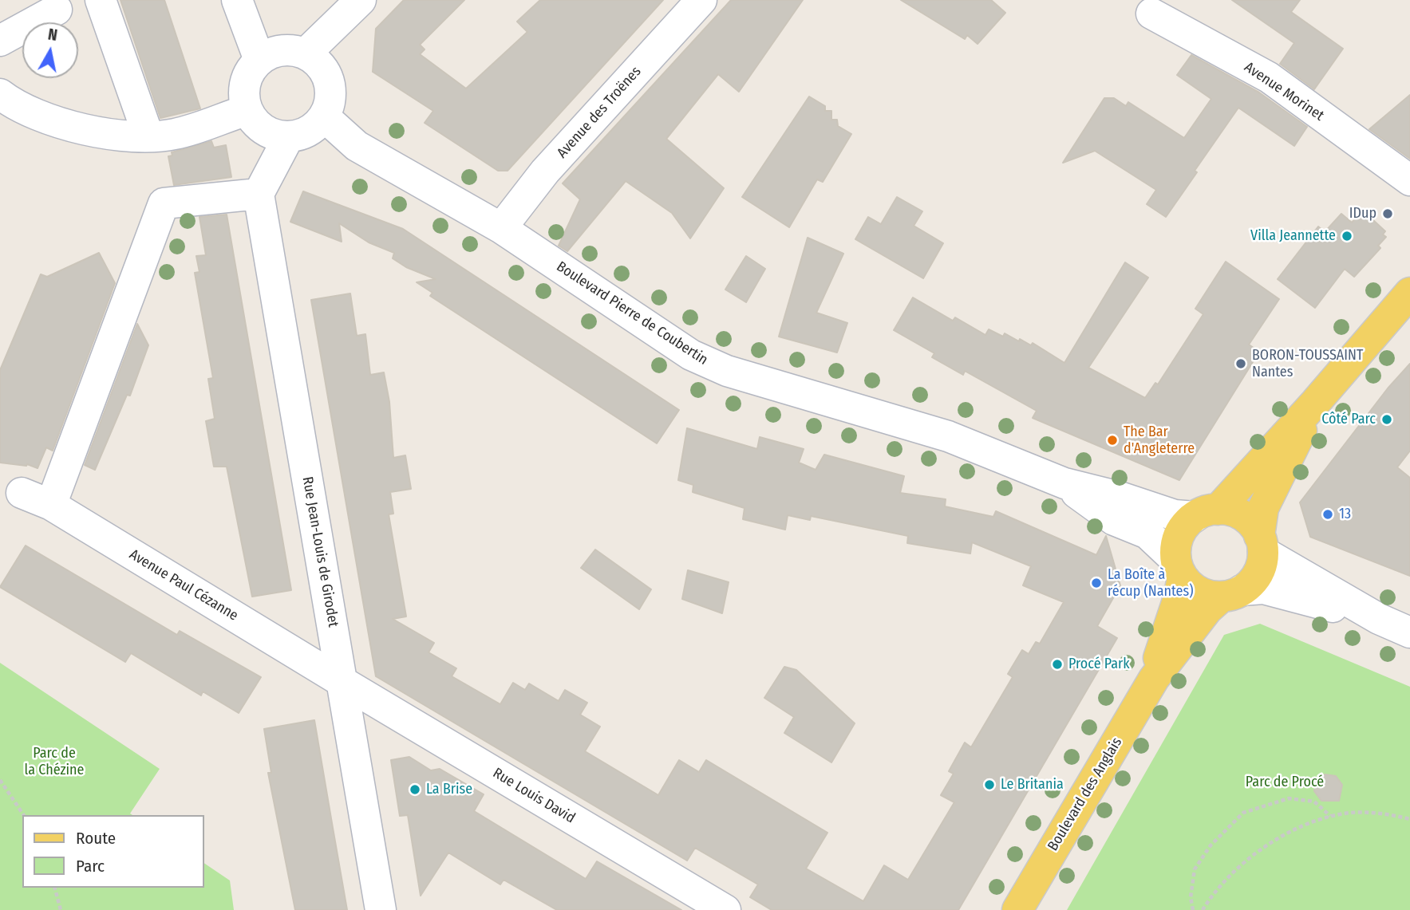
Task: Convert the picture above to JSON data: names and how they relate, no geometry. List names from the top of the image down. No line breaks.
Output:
{"streets":{"main road":["Boulevard des Anglais"],"street":["Avenue Morinet","Avenue des Troënes","Boulevard Pierre de Coubertin","Rue Jean-Louis de Girodet","Avenue Paul Cézanne","Rue Louis David"]},"crossings":[["Avenue des Troënes","Boulevard Pierre de Coubertin"],["Boulevard Pierre de Coubertin","Boulevard des Anglais"],["Rue Jean-Louis de Girodet","Avenue Paul Cézanne"],["Rue Jean-Louis de Girodet","Rue Louis David"],["Avenue Paul Cézanne","Rue Louis David"]],"parks":["Parc de la Chézine","Parc de Procé"],"places":["IDup","Villa Jeannette","BORON-TOUSSAINT Nantes","Côté Parc","The Bar d'Angleterre","13","La Boîte à récup (Nantes)","Procé Park","Le Britania","La Brise"],"legend":["Route","Parc"],"north":"top"}
